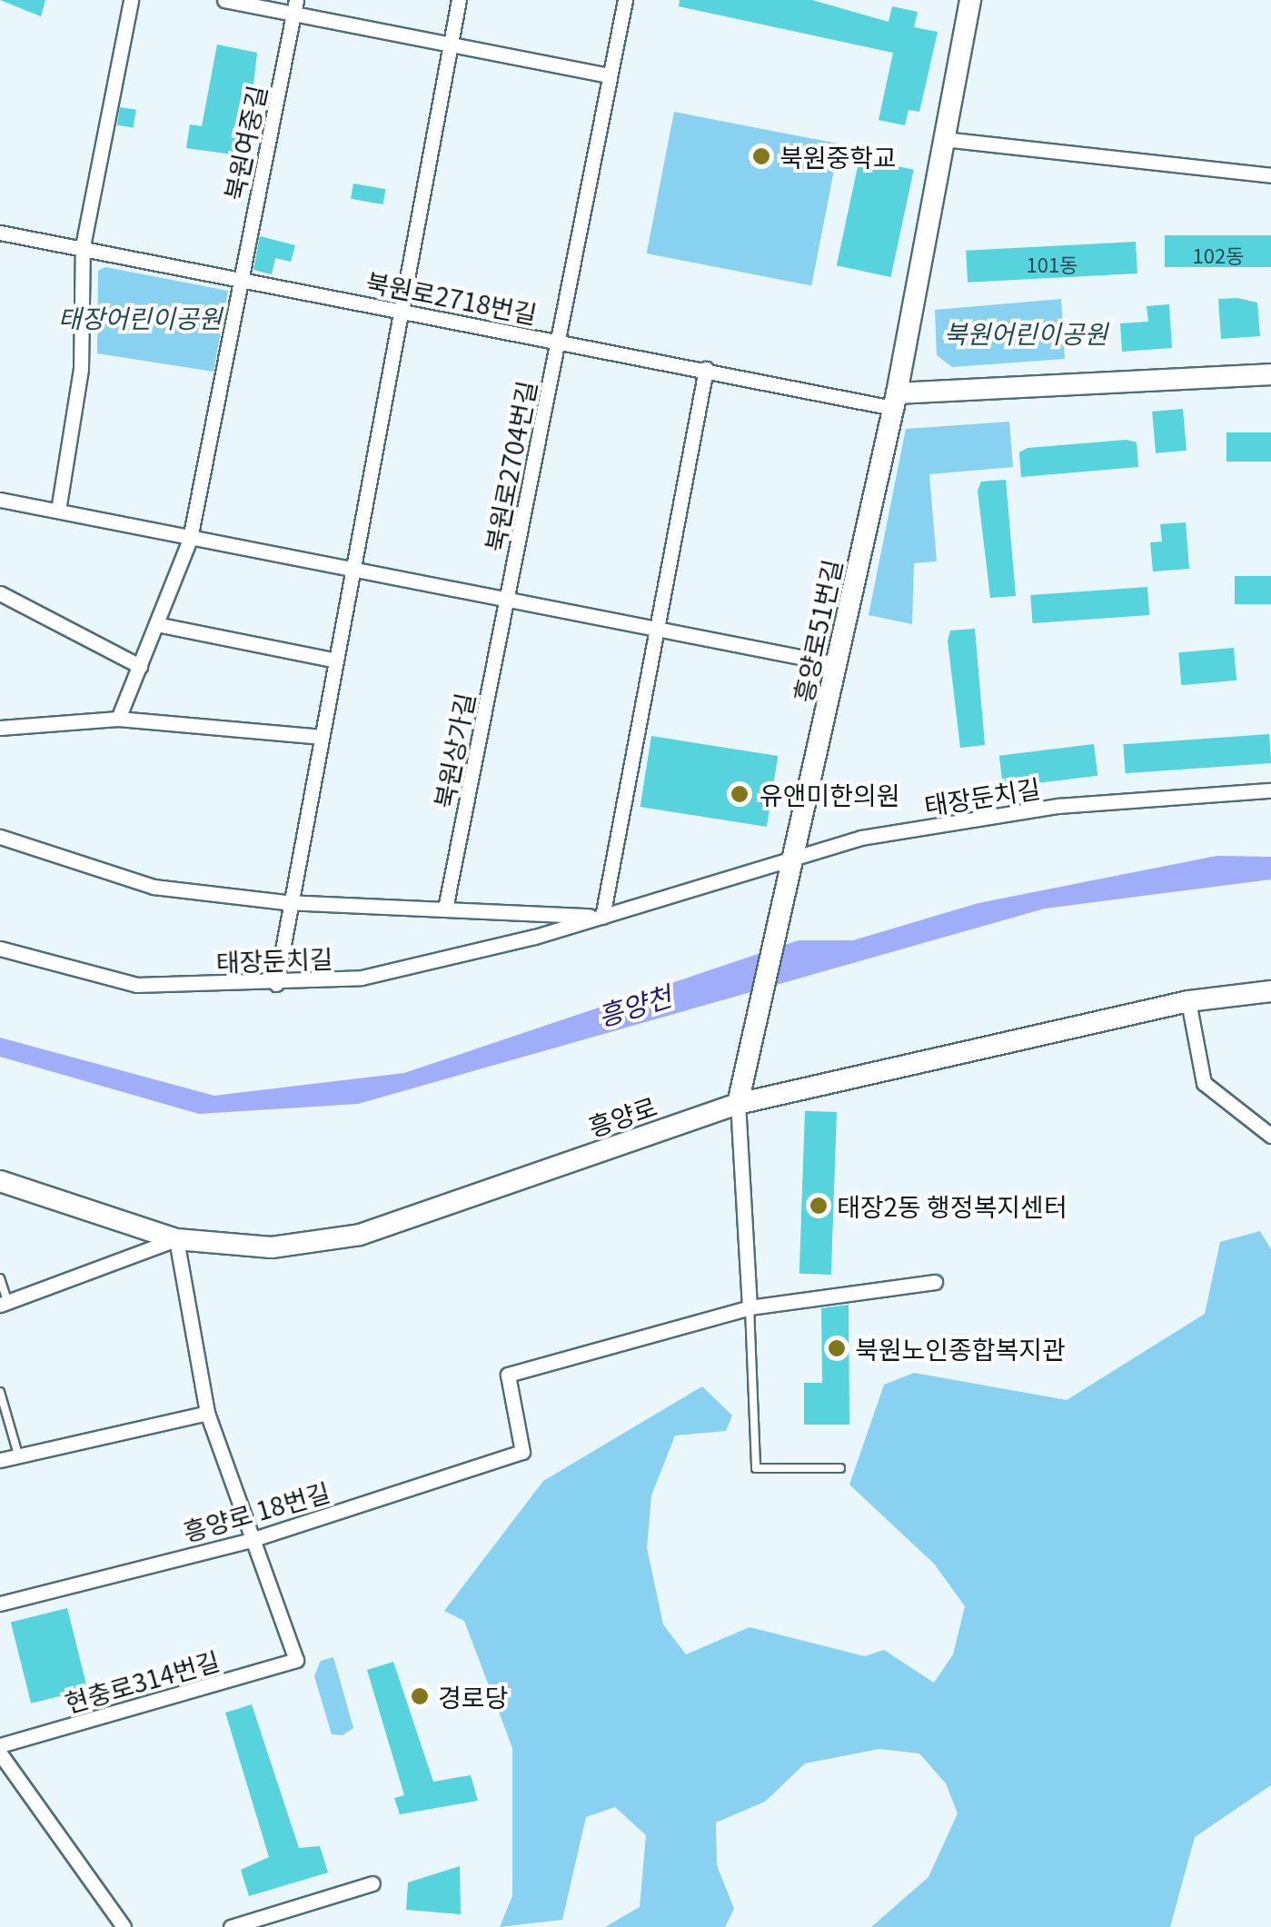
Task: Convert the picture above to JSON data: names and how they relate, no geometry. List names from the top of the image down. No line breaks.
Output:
{"streets":{"street":["북원여중길","북원로2718번길","북원로2704번길","흥양로51번길","북원상가길","태장둔치길","흥양로","흥양로 18번길","현충로314번길"]},"crossings":[["북원여중길","북원로2718번길"],["북원로2718번길","북원로2704번길"],["북원로2718번길","흥양로51번길"],["북원로2704번길","북원상가길"],["흥양로51번길","태장둔치길"],["흥양로51번길","흥양로"],["흥양로 18번길","현충로314번길"]],"water":["흥양천"],"parks":["태장어린이공원","북원어린이공원"],"places":["북원중학교","유앤미한의원","태장2동 행정복지센터","북원노인종합복지관","경로당"],"house_numbers":["102동","101동"]}
